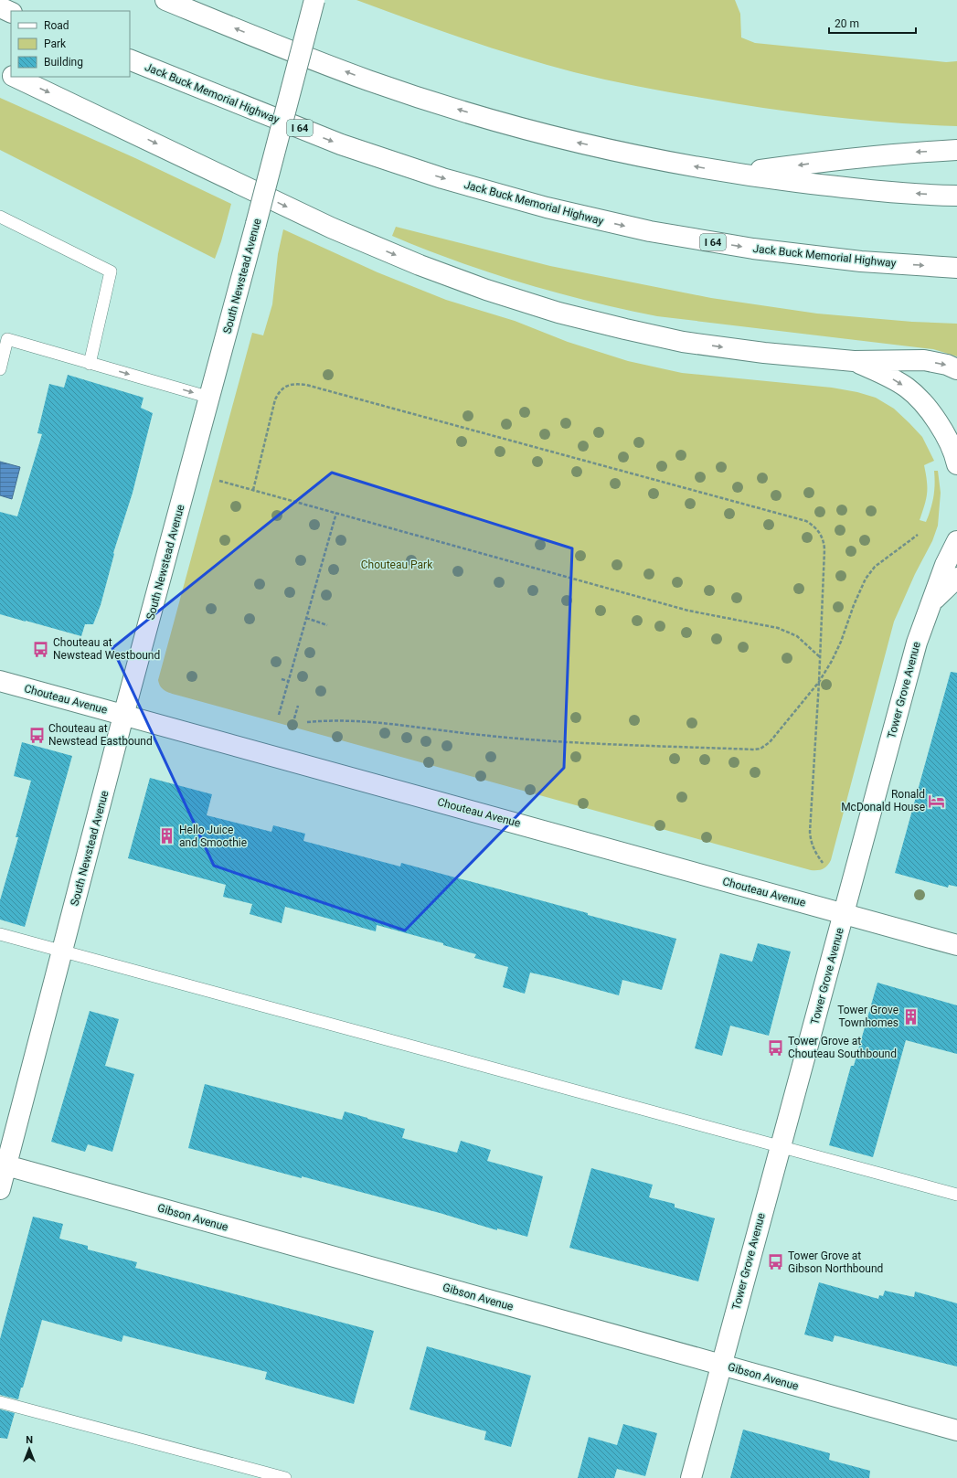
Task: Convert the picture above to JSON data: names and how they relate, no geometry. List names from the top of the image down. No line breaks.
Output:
{"streets":{"main road":["Jack Buck Memorial Highway","I 64","South Newstead Avenue","Tower Grove Avenue","Chouteau Avenue","Gibson Avenue"]},"crossings":[["South Newstead Avenue","Chouteau Avenue"],["South Newstead Avenue","Gibson Avenue"],["Tower Grove Avenue","Chouteau Avenue"],["Tower Grove Avenue","Gibson Avenue"]],"parks":["Chouteau Park"],"places":{"bus stop":["Chouteau at Newstead Westbound","Chouteau at Newstead Eastbound","Tower Grove at Chouteau Southbound","Tower Grove at Gibson Northbound"],"hotel":["Ronald McDonald House"],"building":["Hello Juice and Smoothie","Tower Grove Townhomes"]},"legend":["Road","Park","Building"],"scale_bar":"20 m","north":"top"}
